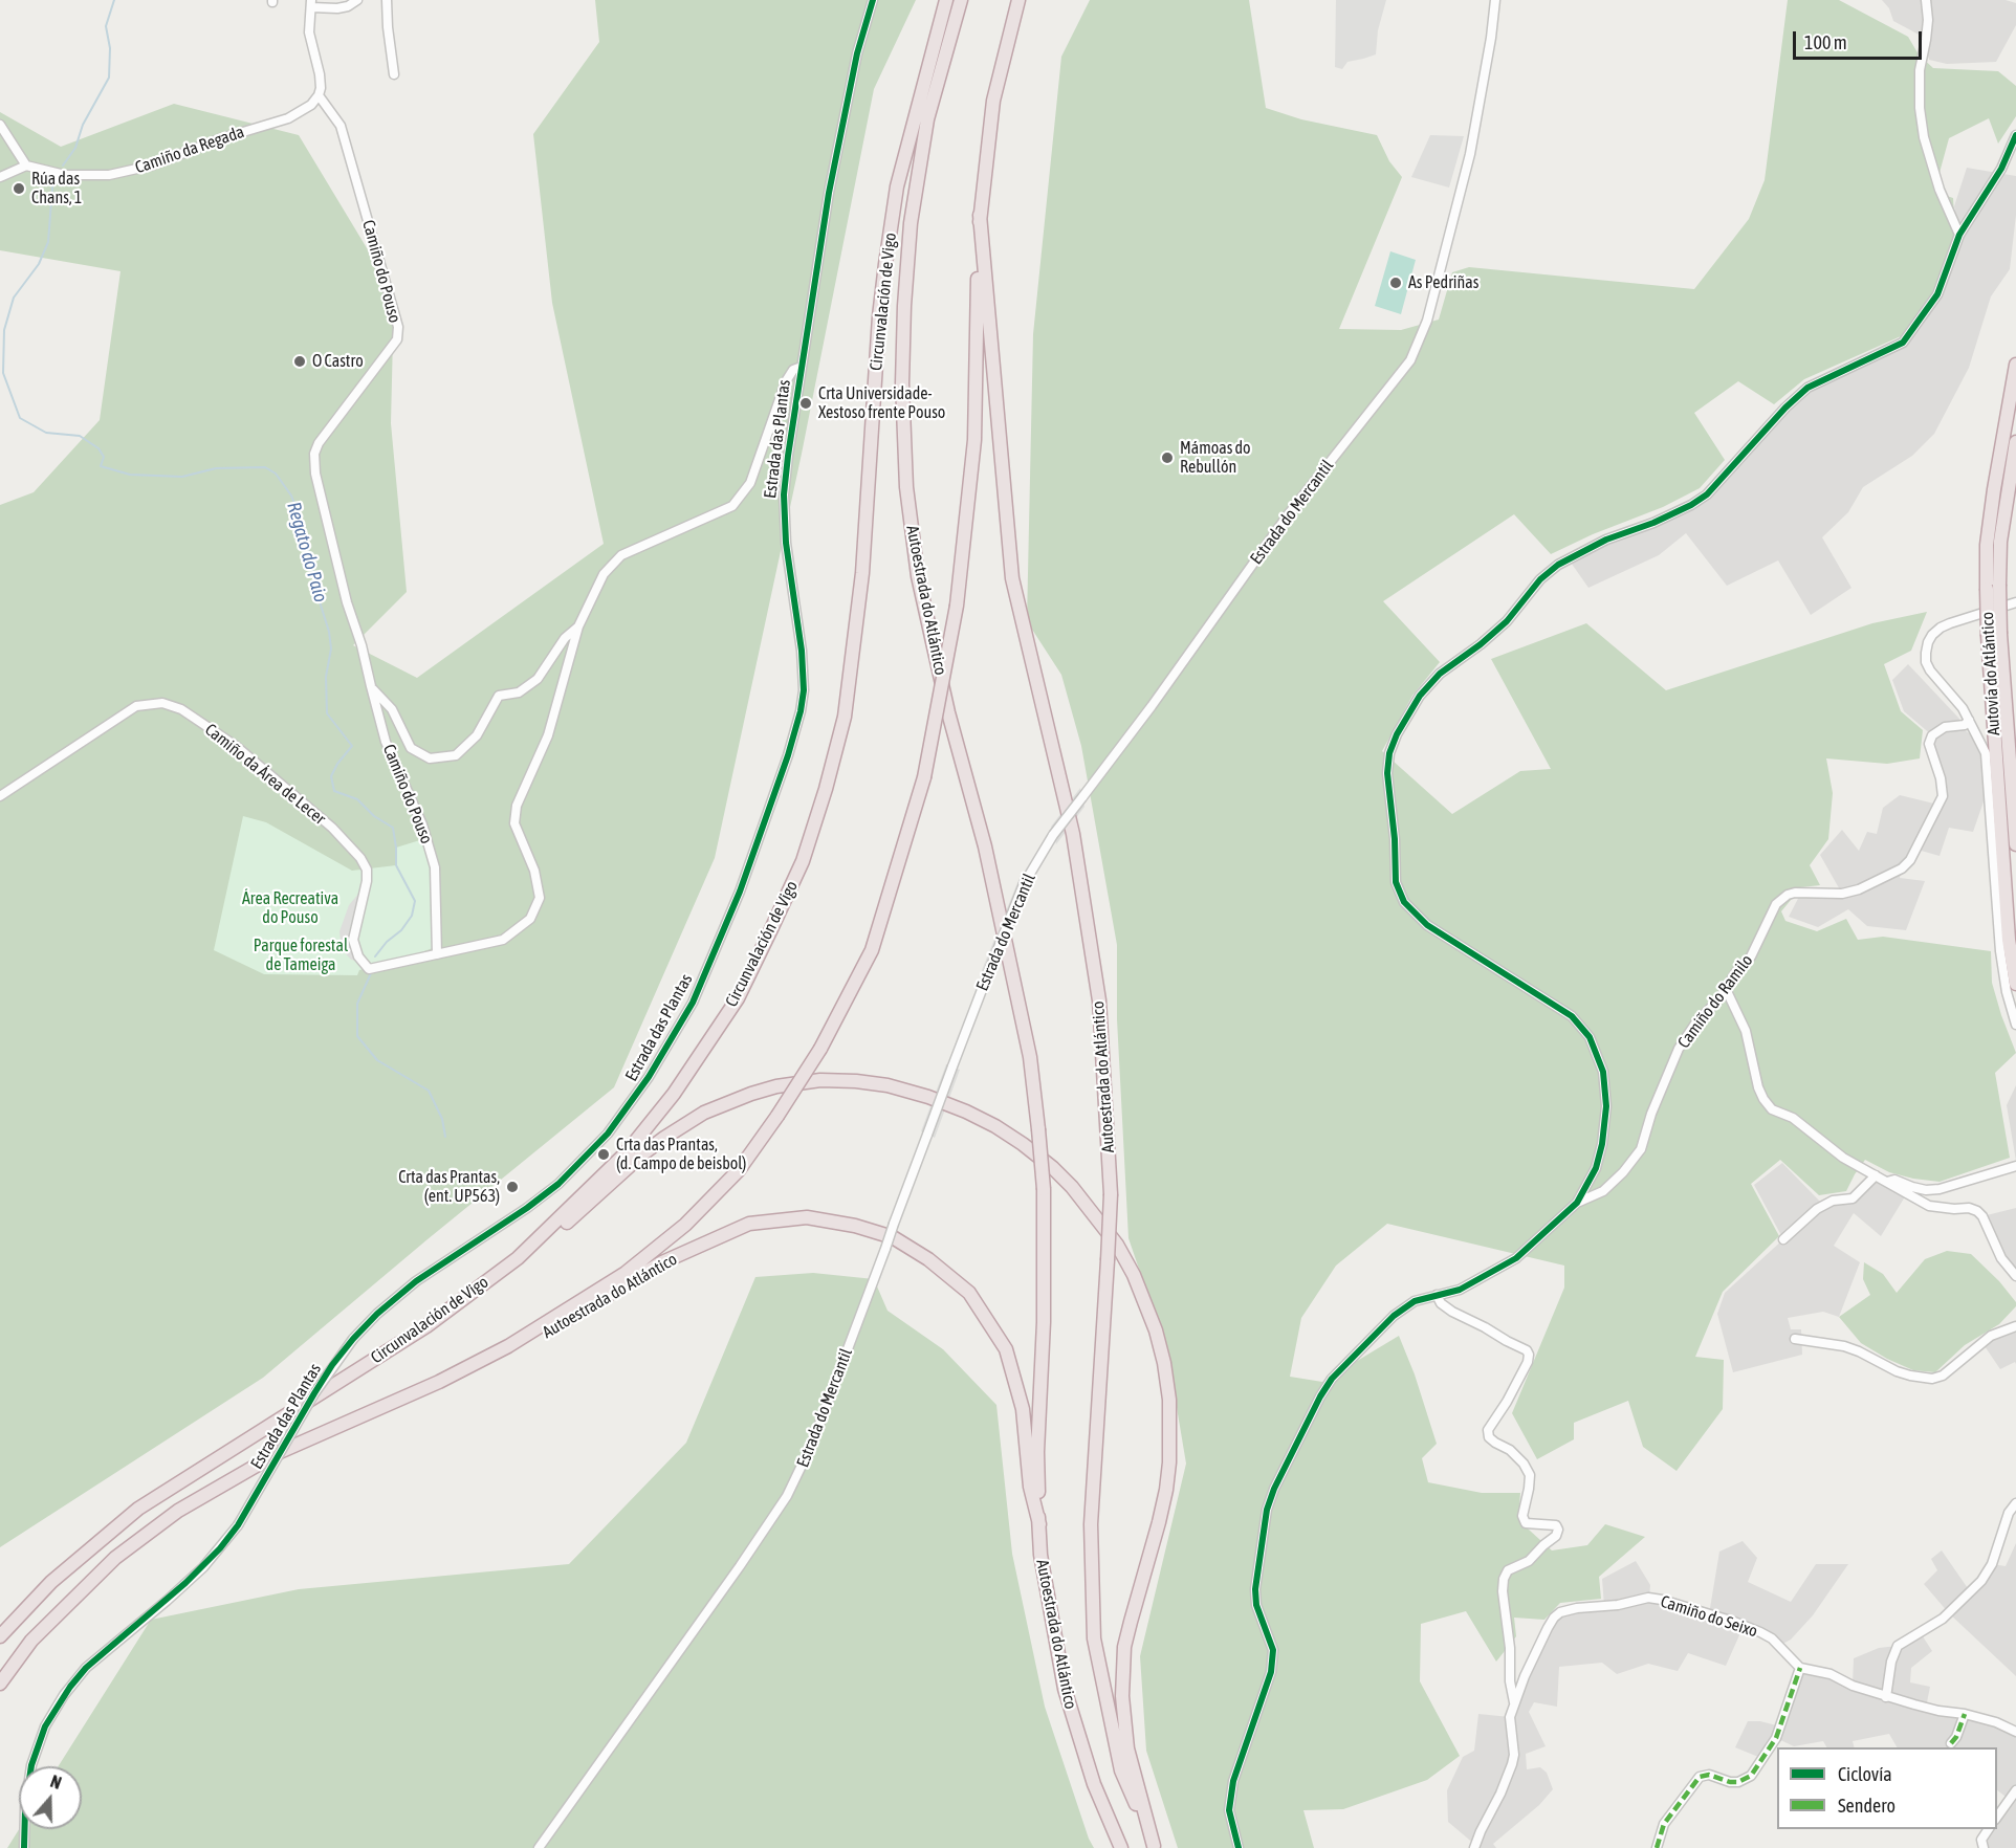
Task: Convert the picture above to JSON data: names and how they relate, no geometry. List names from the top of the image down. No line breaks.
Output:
{"streets":{"highway":["Circunvalación de Vigo","Autoestrada do Atlántico","Autovía do Atlántico"],"street":["Camiño da Regada","Camiño do Pouso","Estrada das Plantas","Estrada do Mercantil","Camiño da Área de Lecer","Camiño do Ramilo","Camiño do Seixo"]},"crossings":[["Camiño da Regada","Camiño do Pouso"],["Camiño do Pouso","Camiño da Área de Lecer"],["Circunvalación de Vigo","Autoestrada do Atlántico"]],"water":["Regato do Paio"],"parks":["Área Recreativa do Pouso","Parque forestal de Tameiga"],"places":["Rúa das Chans, 1","As Pedriñas","O Castro","Crta Universidade- Xestoso frente Pouso","Mámoas do Rebullón","Crta das Prantas, (d. Campo de beisbol)","Crta das Prantas, (ent. UP563)"],"legend":["Ciclovía","Sendero"],"scale_bar":"100 m","north":"top"}
